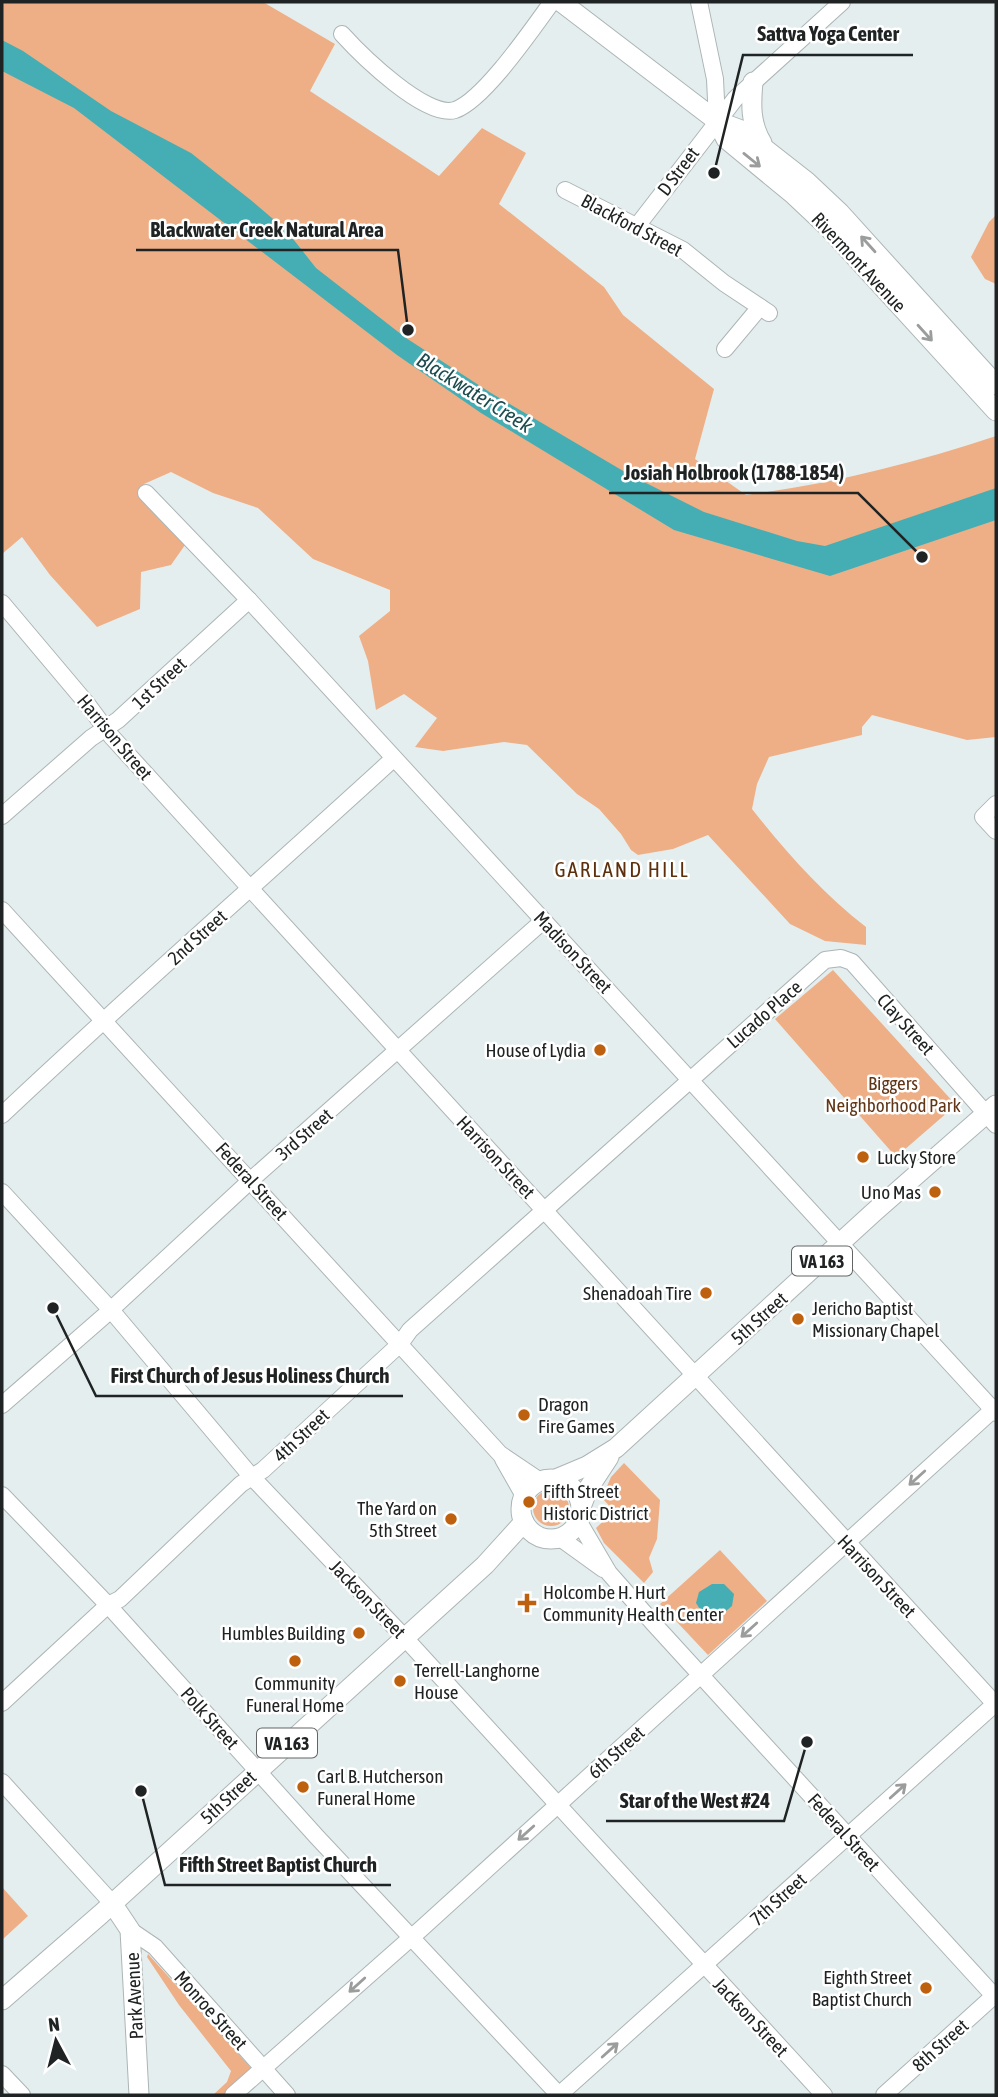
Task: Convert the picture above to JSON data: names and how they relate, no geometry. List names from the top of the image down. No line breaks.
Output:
{"streets":{"main road":["Rivermont Avenue","VA 163","5th Street","Park Avenue"],"street":["D Street","Blackford Street","1st Street","Harrison Street","2nd Street","Madison Street","Lucado Place","Clay Street","3rd Street","Federal Street","4th Street","Jackson Street","Polk Street","6th Street","7th Street","Monroe Street","8th Street"]},"crossings":[["D Street","Blackford Street"],["D Street","Rivermont Avenue"],["1st Street","Harrison Street"],["1st Street","Madison Street"],["Harrison Street","2nd Street"],["Harrison Street","3rd Street"],["Harrison Street","5th Street"],["Harrison Street","4th Street"],["Harrison Street","6th Street"],["Harrison Street","7th Street"],["2nd Street","Madison Street"],["2nd Street","Federal Street"],["Madison Street","Lucado Place"],["Madison Street","3rd Street"],["Madison Street","5th Street"],["Madison Street","4th Street"],["Madison Street","6th Street"],["Lucado Place","Clay Street"],["Lucado Place","4th Street"],["Clay Street","5th Street"],["3rd Street","Federal Street"],["3rd Street","Jackson Street"],["Federal Street","5th Street"],["Federal Street","4th Street"],["Federal Street","6th Street"],["Federal Street","7th Street"],["Federal Street","8th Street"],["5th Street","Jackson Street"],["5th Street","Polk Street"],["5th Street","Park Avenue"],["4th Street","Jackson Street"],["4th Street","Polk Street"],["Jackson Street","6th Street"],["Jackson Street","7th Street"],["Polk Street","6th Street"],["Polk Street","7th Street"],["6th Street","Monroe Street"],["Park Avenue","Monroe Street"]],"one_way":["6th Street","7th Street"],"districts":["GARLAND HILL"],"water":["Blackwater Creek"],"parks":["Biggers Neighborhood Park"],"places":{"other":["Sattva Yoga Center","Blackwater Creek Natural Area","Josiah Holbrook (1788-1854)","House of Lydia","Lucky Store","Uno Mas","Shenadoah Tire","First Church of Jesus Holiness Church","Jericho Baptist Missionary Chapel","Dragon Fire Games","Fifth Street Historic District","The Yard on 5th Street","Humbles Building","Community Funeral Home","Terrell-Langhorne House","Star of the West #24","Carl B. Hutcherson Funeral Home","Fifth Street Baptist Church","Eighth Street Baptist Church"],"health":["Holcombe H. Hurt Community Health Center"]},"north":"top"}
